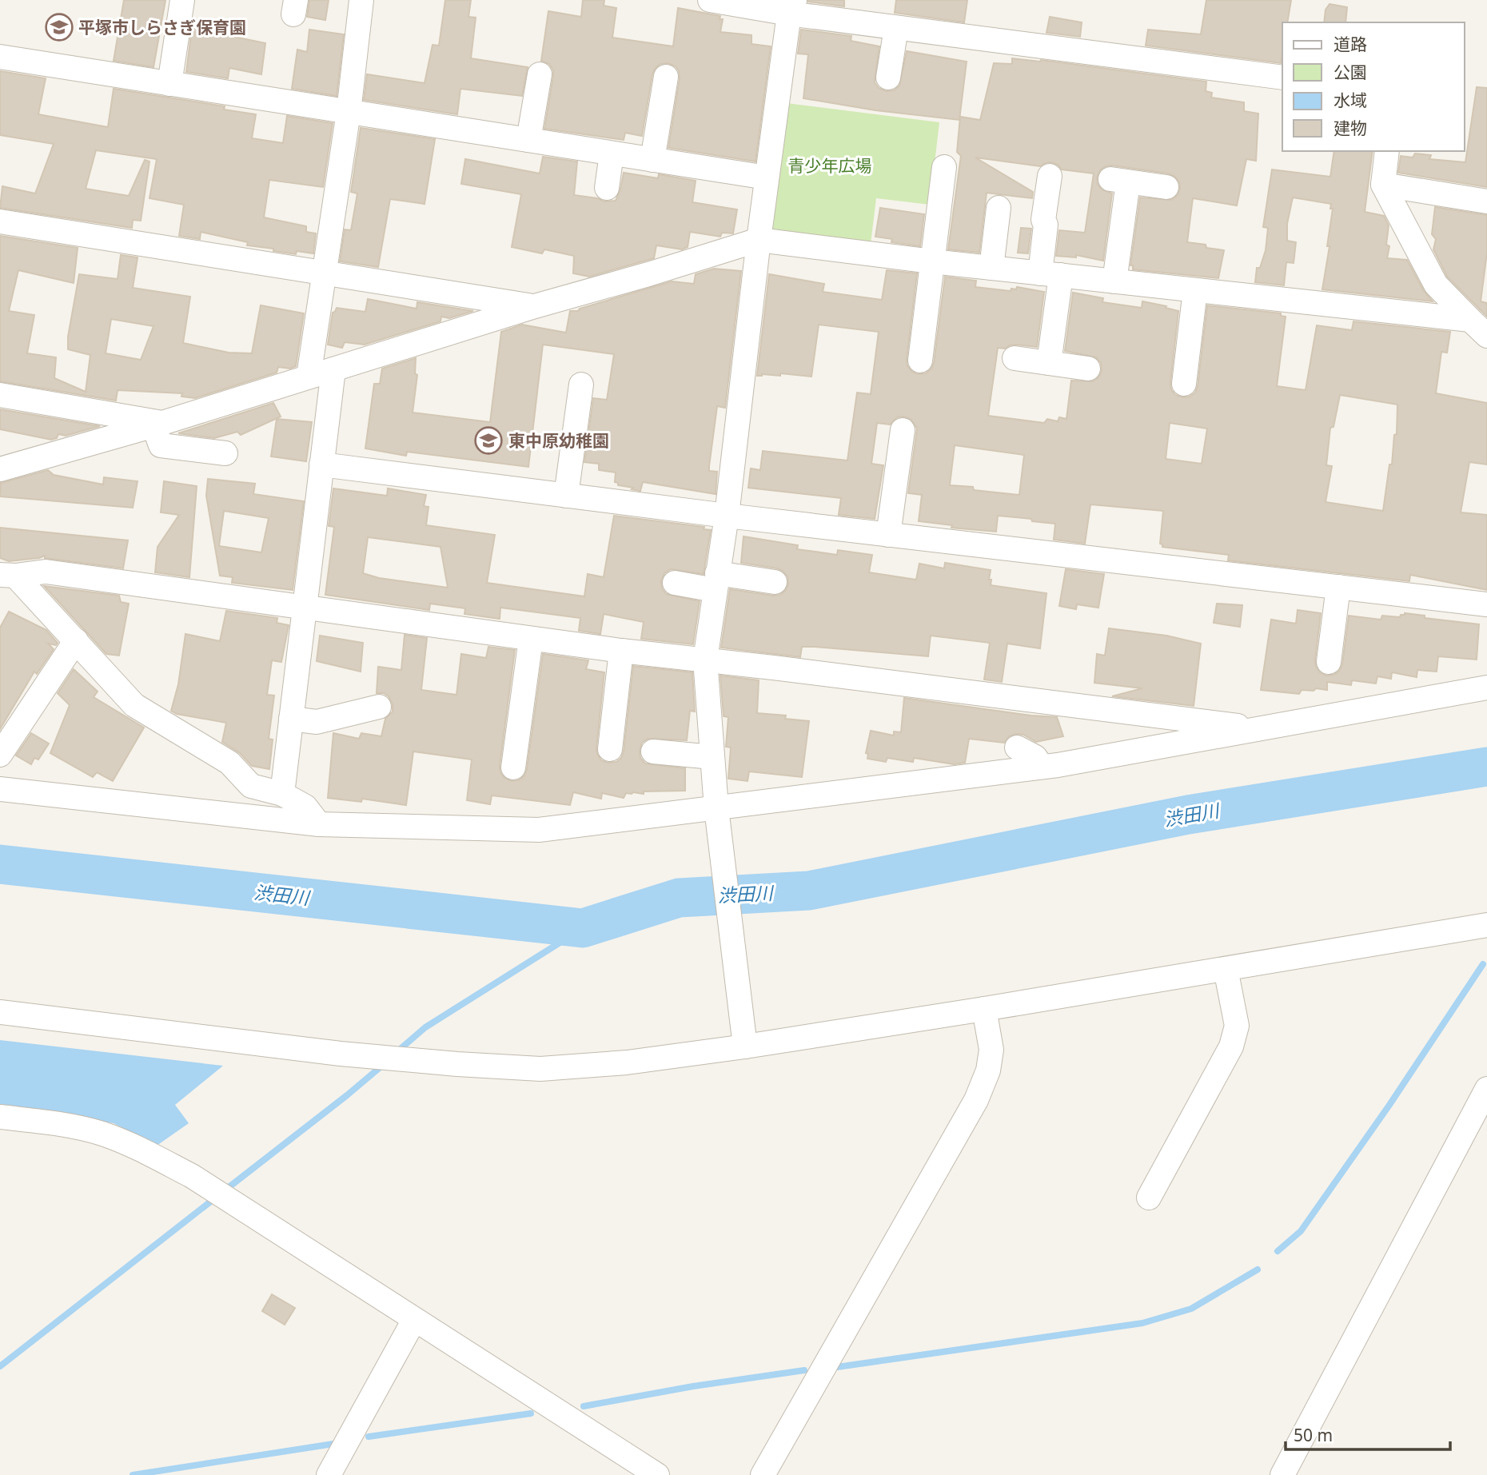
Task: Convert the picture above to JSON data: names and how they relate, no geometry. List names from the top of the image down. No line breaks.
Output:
{"water":["渋田川"],"parks":["青少年広場"],"places":{"school or university":["平塚市しらさぎ保育園","東中原幼稚園"]},"legend":["道路","公園","水域","建物"],"scale_bar":"50 m"}
